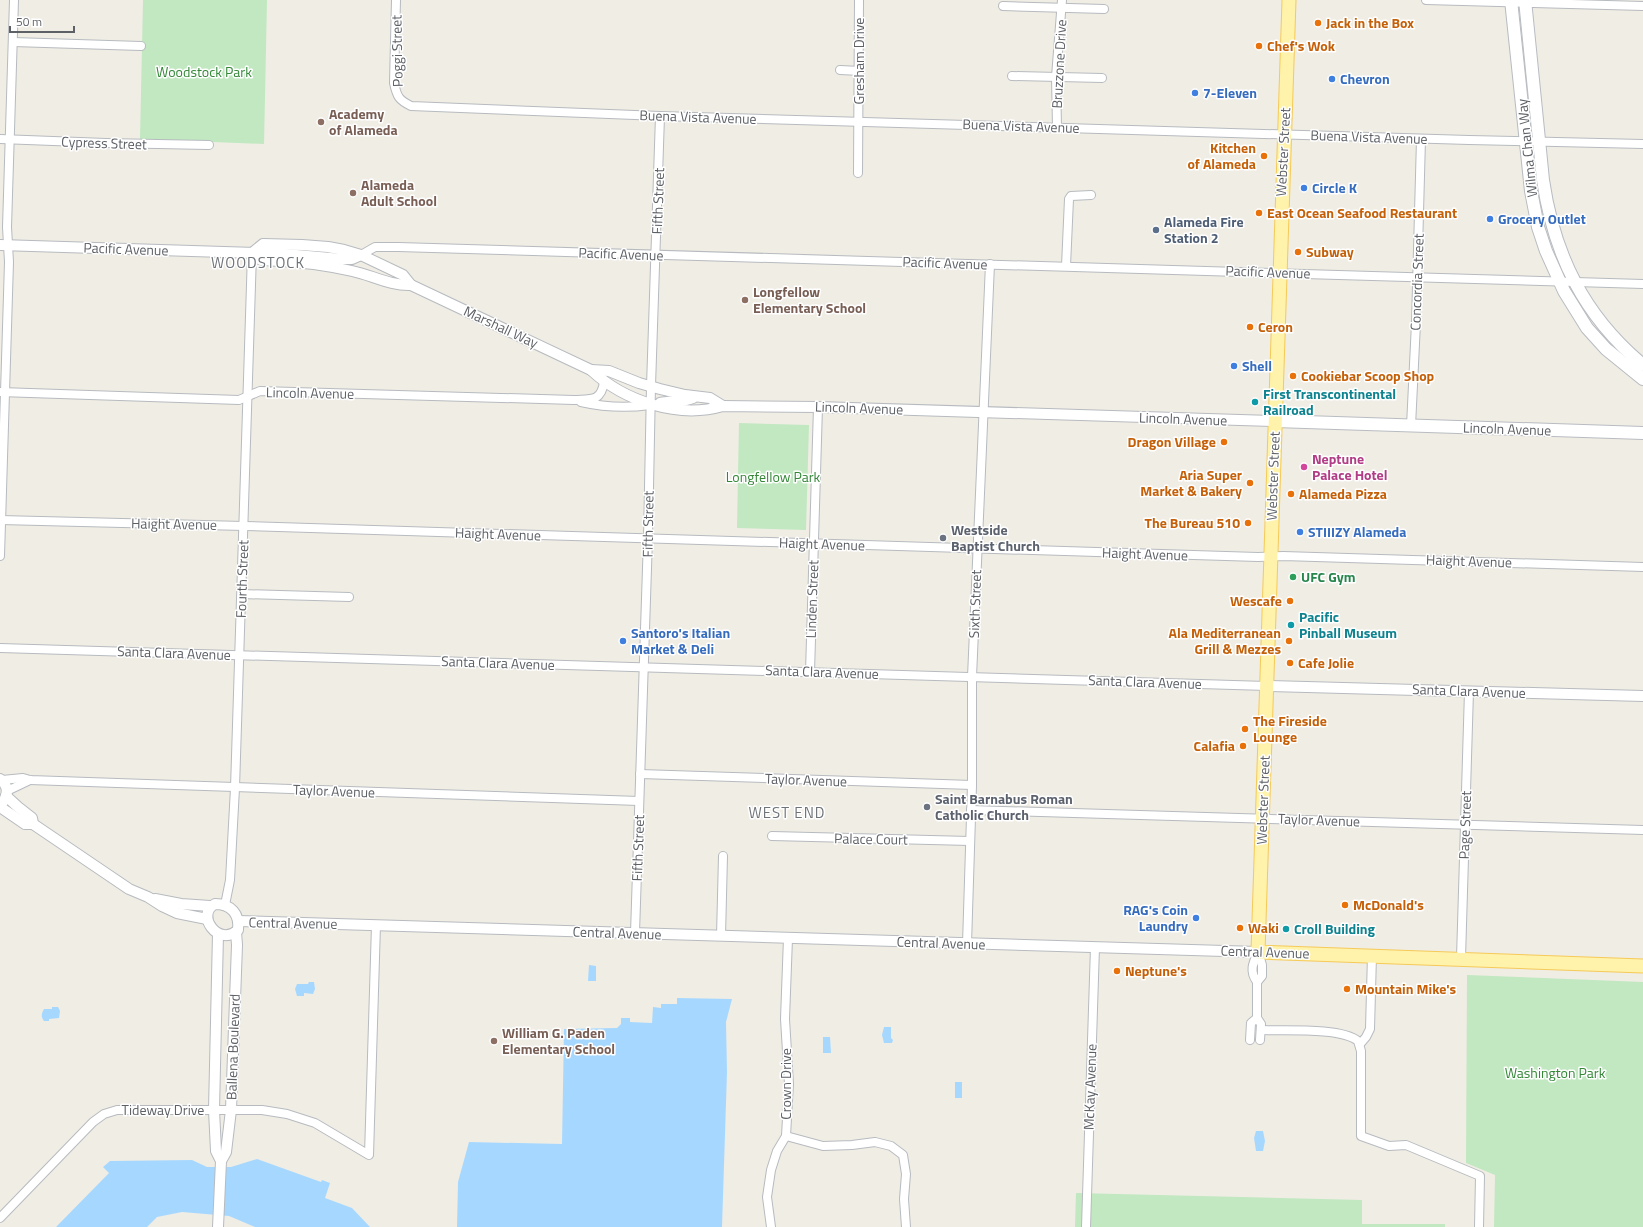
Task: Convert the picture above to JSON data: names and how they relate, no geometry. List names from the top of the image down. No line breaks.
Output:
{"streets":{"main road":["Wilma Chan Way","Webster Street","Lincoln Avenue","Central Avenue"],"street":["Poggi Street","Gresham Drive","Bruzzone Drive","Buena Vista Avenue","Cypress Street","Fifth Street","Pacific Avenue","Concordia Street","Marshall Way","Haight Avenue","Fourth Street","Linden Street","Sixth Street","Santa Clara Avenue","Taylor Avenue","Page Street","Palace Court","Ballena Boulevard","Crown Drive","McKay Avenue","Tideway Drive"]},"crossings":[["Poggi Street","Buena Vista Avenue"],["Gresham Drive","Buena Vista Avenue"],["Bruzzone Drive","Buena Vista Avenue"],["Buena Vista Avenue","Wilma Chan Way"],["Buena Vista Avenue","Webster Street"],["Buena Vista Avenue","Fifth Street"],["Buena Vista Avenue","Concordia Street"],["Wilma Chan Way","Pacific Avenue"],["Webster Street","Pacific Avenue"],["Webster Street","Lincoln Avenue"],["Webster Street","Haight Avenue"],["Webster Street","Santa Clara Avenue"],["Webster Street","Taylor Avenue"],["Webster Street","Central Avenue"],["Fifth Street","Pacific Avenue"],["Fifth Street","Marshall Way"],["Fifth Street","Lincoln Avenue"],["Fifth Street","Haight Avenue"],["Fifth Street","Santa Clara Avenue"],["Fifth Street","Taylor Avenue"],["Fifth Street","Central Avenue"],["Pacific Avenue","Concordia Street"],["Pacific Avenue","Marshall Way"],["Pacific Avenue","Fourth Street"],["Pacific Avenue","Sixth Street"],["Concordia Street","Lincoln Avenue"],["Marshall Way","Lincoln Avenue"],["Lincoln Avenue","Fourth Street"],["Lincoln Avenue","Linden Street"],["Lincoln Avenue","Sixth Street"],["Haight Avenue","Fourth Street"],["Haight Avenue","Linden Street"],["Haight Avenue","Sixth Street"],["Fourth Street","Santa Clara Avenue"],["Fourth Street","Taylor Avenue"],["Fourth Street","Central Avenue"],["Fourth Street","Ballena Boulevard"],["Linden Street","Santa Clara Avenue"],["Sixth Street","Santa Clara Avenue"],["Sixth Street","Taylor Avenue"],["Sixth Street","Palace Court"],["Sixth Street","Central Avenue"],["Santa Clara Avenue","Page Street"],["Taylor Avenue","Page Street"],["Page Street","Central Avenue"],["Central Avenue","Ballena Boulevard"],["Central Avenue","Crown Drive"],["Central Avenue","McKay Avenue"],["Central Avenue","Tideway Drive"],["Ballena Boulevard","Tideway Drive"]],"districts":["WOODSTOCK","WEST END"],"parks":["Woodstock Park","Longfellow Park","Washington Park"],"places":["Jack in the Box","Chef's Wok","Chevron","7-Eleven","Academy of Alameda","Kitchen of Alameda","Circle K","Alameda Adult School","East Ocean Seafood Restaurant","Grocery Outlet","Alameda Fire Station 2","Subway","Longfellow Elementary School","Ceron","Shell","Cookiebar Scoop Shop","First Transcontinental Railroad","Dragon Village","Neptune Palace Hotel","Aria Super Market & Bakery","Alameda Pizza","The Bureau 510","STIIIZY Alameda","Westside Baptist Church","UFC Gym","Wescafe","Pacific Pinball Museum","Santoro's Italian Market & Deli","Ala Mediterranean Grill & Mezzes","Cafe Jolie","The Fireside Lounge","Calafia","Saint Barnabus Roman Catholic Church","McDonald's","RAG's Coin Laundry","Waki","Croll Building","Neptune's","Mountain Mike's","William G. Paden Elementary School"],"scale_bar":"50 m"}
